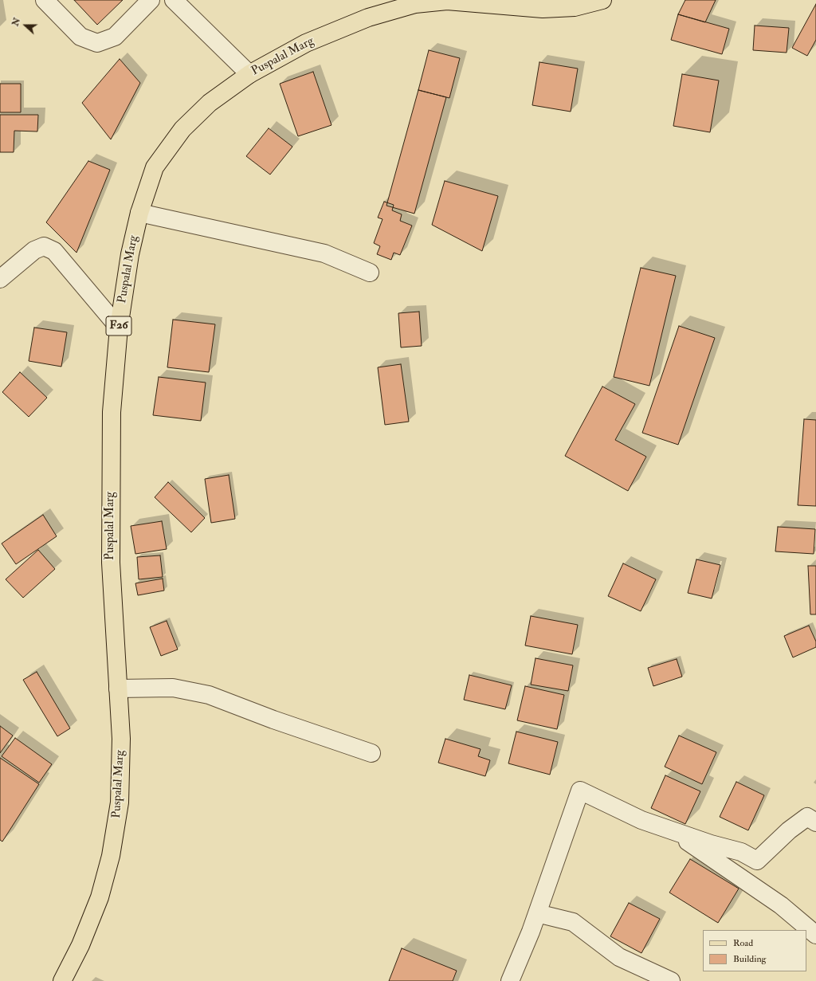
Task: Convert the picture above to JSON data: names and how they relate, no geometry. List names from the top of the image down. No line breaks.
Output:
{"streets":{"main road":["Puspalal Marg","F26"]},"legend":["Road","Building"],"north":"left"}
